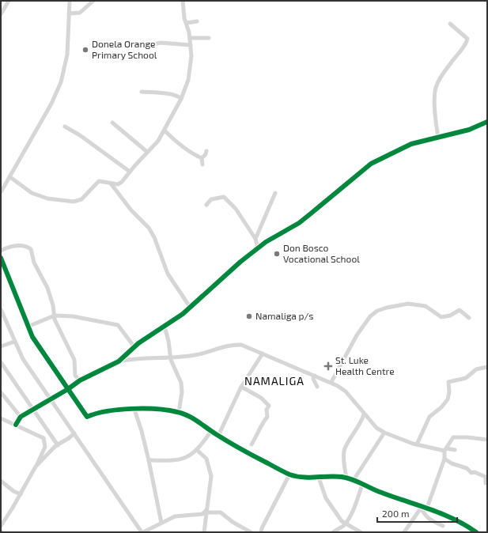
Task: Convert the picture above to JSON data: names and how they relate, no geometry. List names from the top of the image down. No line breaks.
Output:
{"districts":["NAMALIGA"],"places":{"other":["Donela Orange Primary School","Don Bosco Vocational School","Namaliga p/s"],"health":["St. Luke Health Centre"]},"scale_bar":"200 m"}
